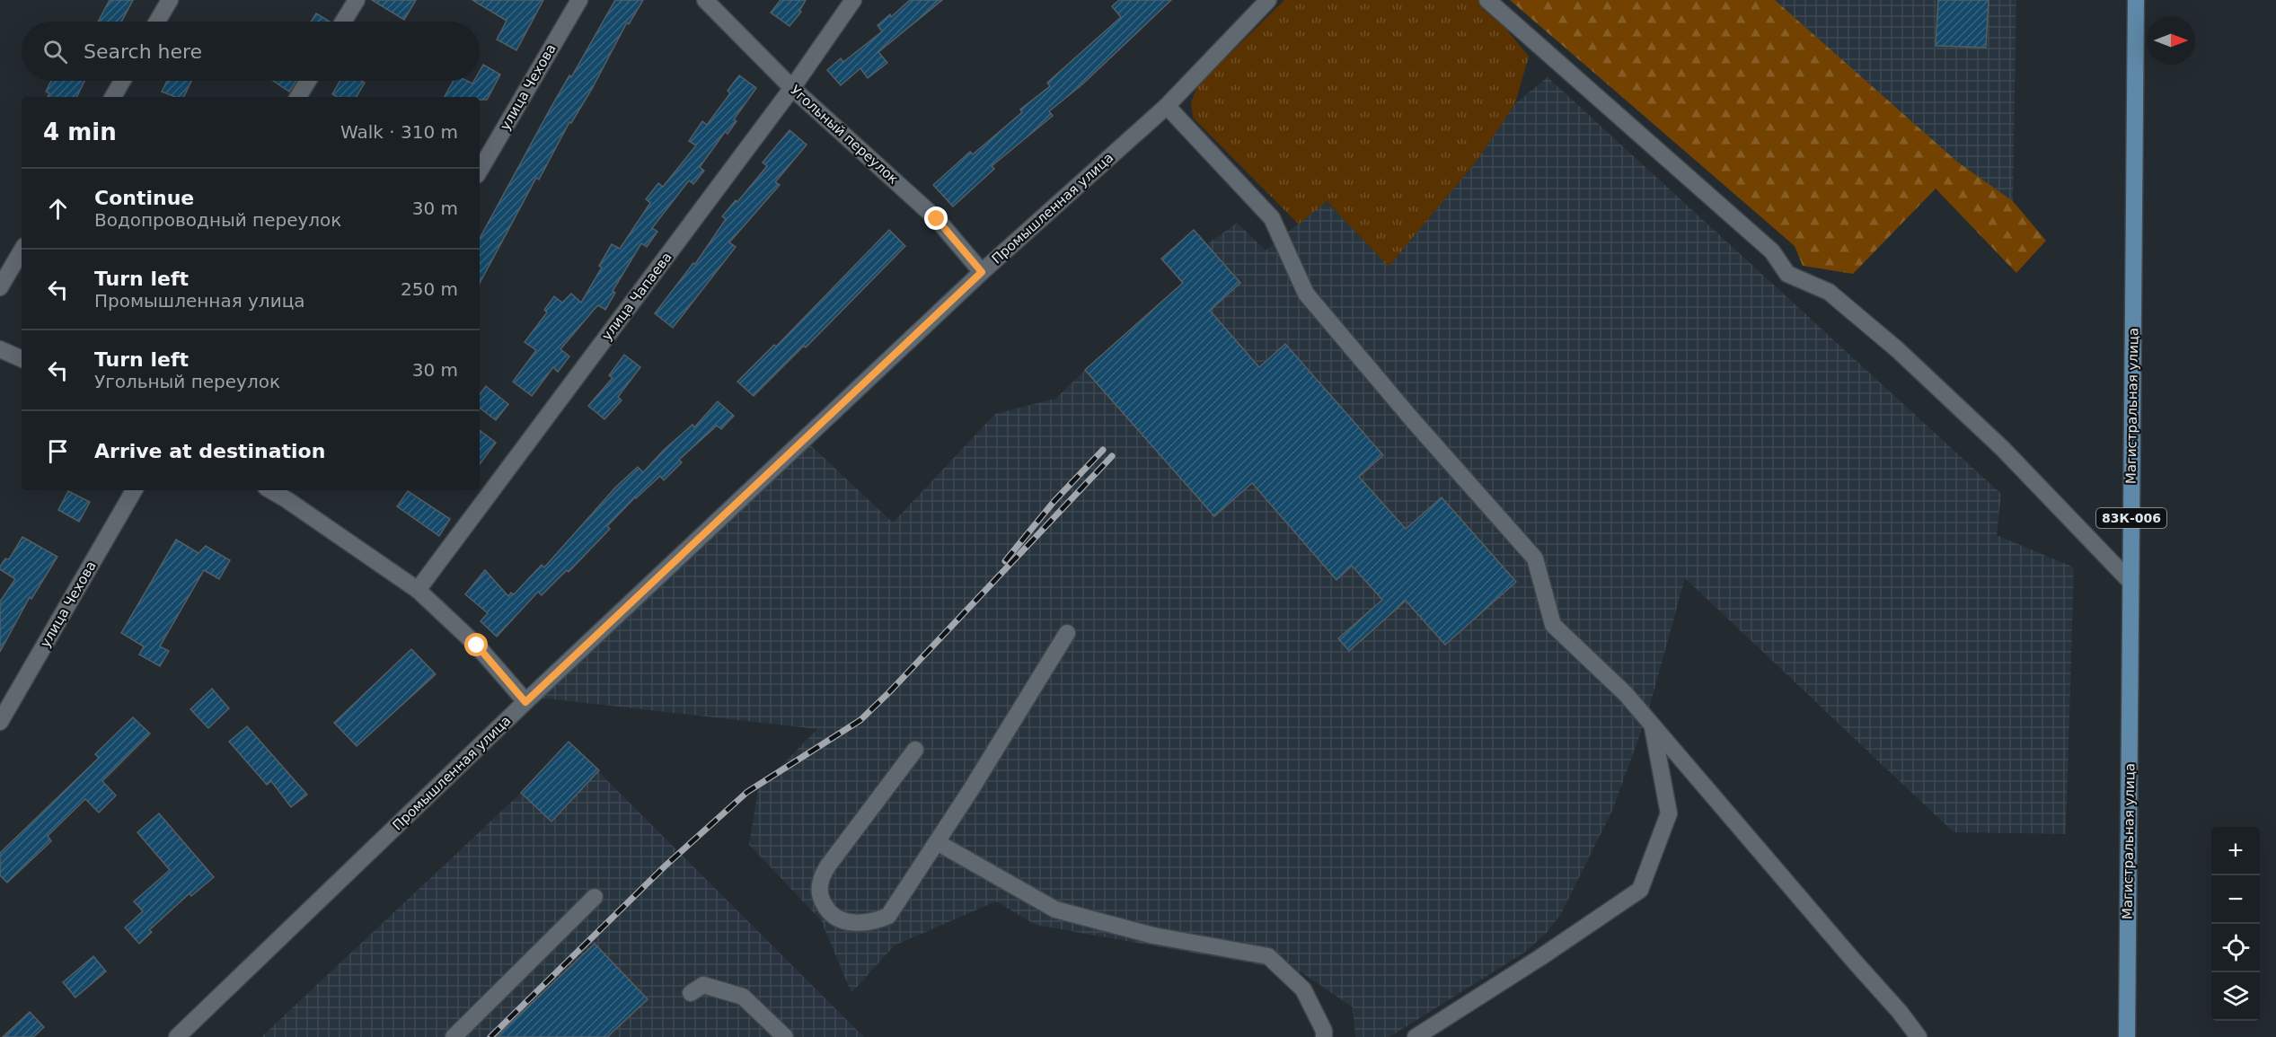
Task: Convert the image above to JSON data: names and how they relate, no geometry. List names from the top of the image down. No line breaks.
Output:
{"streets":{"main road":["Магистральная улица","83К-006"],"street":["улица Чехова","Угольный переулок","Промышленная улица","улица Чапаева"]},"crossings":[["Угольный переулок","Промышленная улица"],["Угольный переулок","улица Чапаева"]],"north":"right","page":{"search":"Search here","heading":["4 min","Walk · 310 m"],"list":[["Continue","Водопроводный переулок","30 m"],["Turn left","Промышленная улица","250 m"],["Turn left","Угольный переулок","30 m"],"Arrive at destination"],"map_buttons":["+","−"]}}
